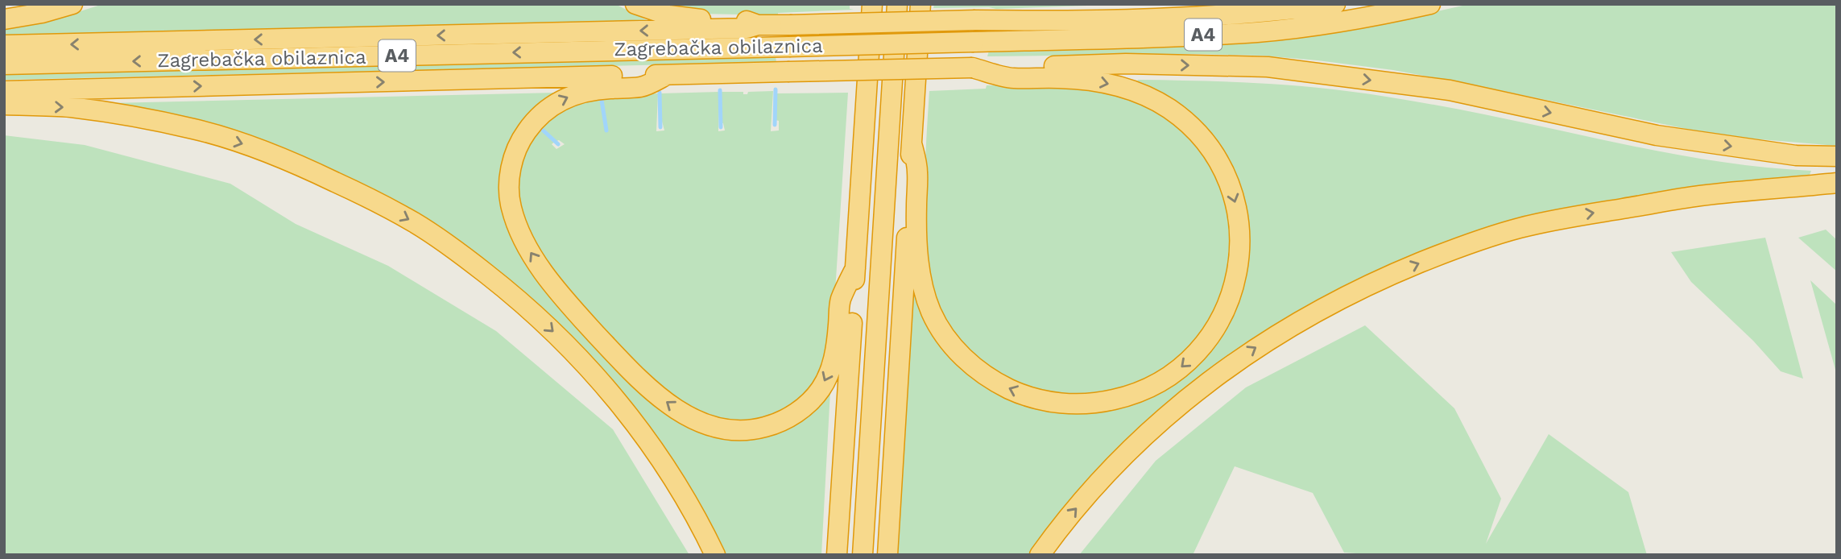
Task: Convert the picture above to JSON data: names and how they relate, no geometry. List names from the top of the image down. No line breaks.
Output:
{"streets":{"highway":["A4","Zagrebačka obilaznica"]}}
